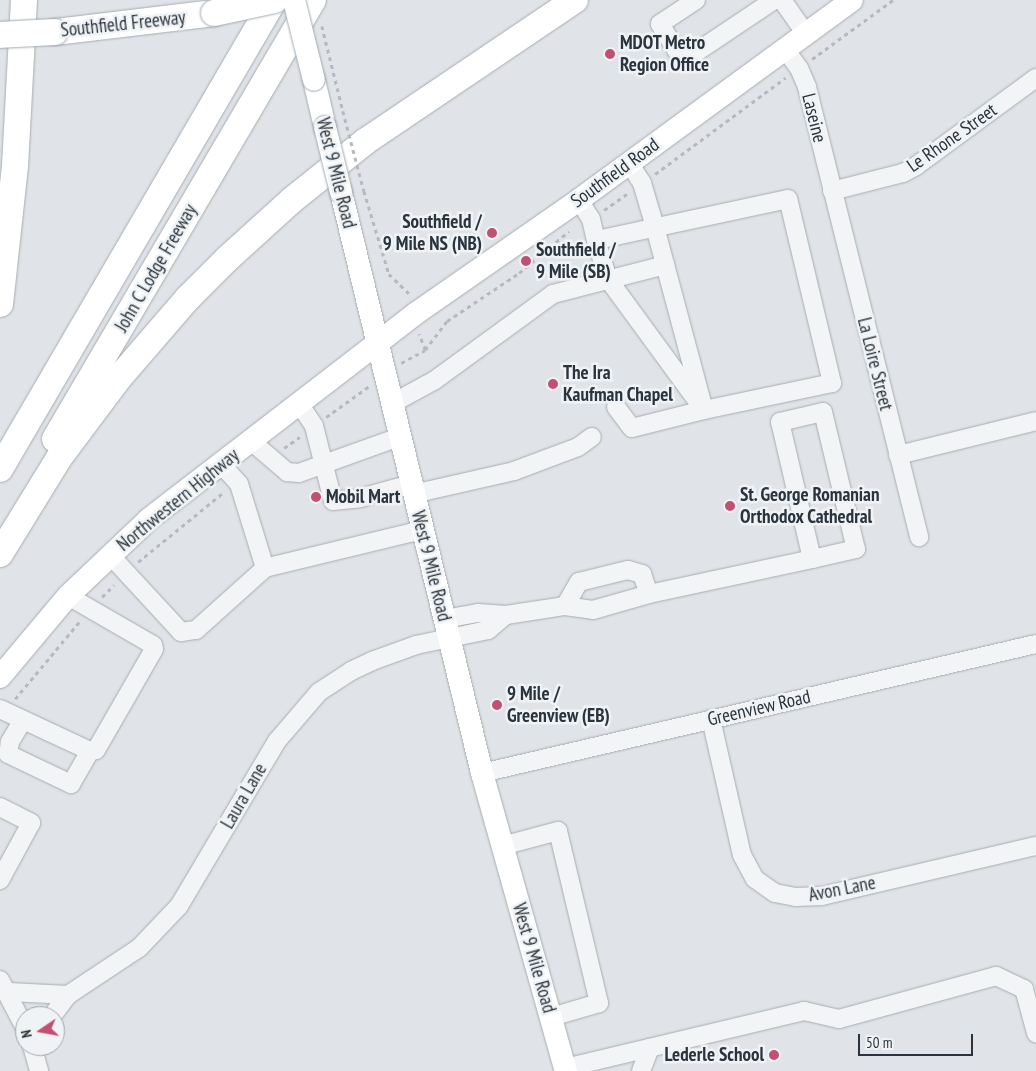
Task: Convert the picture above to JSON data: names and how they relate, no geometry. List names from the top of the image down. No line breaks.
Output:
{"streets":{"highway":["Southfield Freeway","John C Lodge Freeway"],"main road":["West 9 Mile Road","Southfield Road","Northwestern Highway"],"street":["Laseine","Le Rhone Street","La Loire Street","Greenview Road","Laura Lane","Avon Lane"]},"crossings":[["Southfield Freeway","John C Lodge Freeway"],["Laseine","Le Rhone Street"],["Laseine","Southfield Road"],["Laseine","La Loire Street"],["Le Rhone Street","La Loire Street"],["West 9 Mile Road","Southfield Road"],["West 9 Mile Road","Northwestern Highway"],["West 9 Mile Road","Greenview Road"],["West 9 Mile Road","Laura Lane"],["Southfield Road","Northwestern Highway"],["Greenview Road","Avon Lane"]],"places":["MDOT Metro Region Office","Southfield / 9 Mile NS (NB)","Southfield / 9 Mile (SB)","The Ira Kaufman Chapel","Mobil Mart","St. George Romanian Orthodox Cathedral","9 Mile / Greenview (EB)","Lederle School"],"scale_bar":"50 m","north":"left"}
